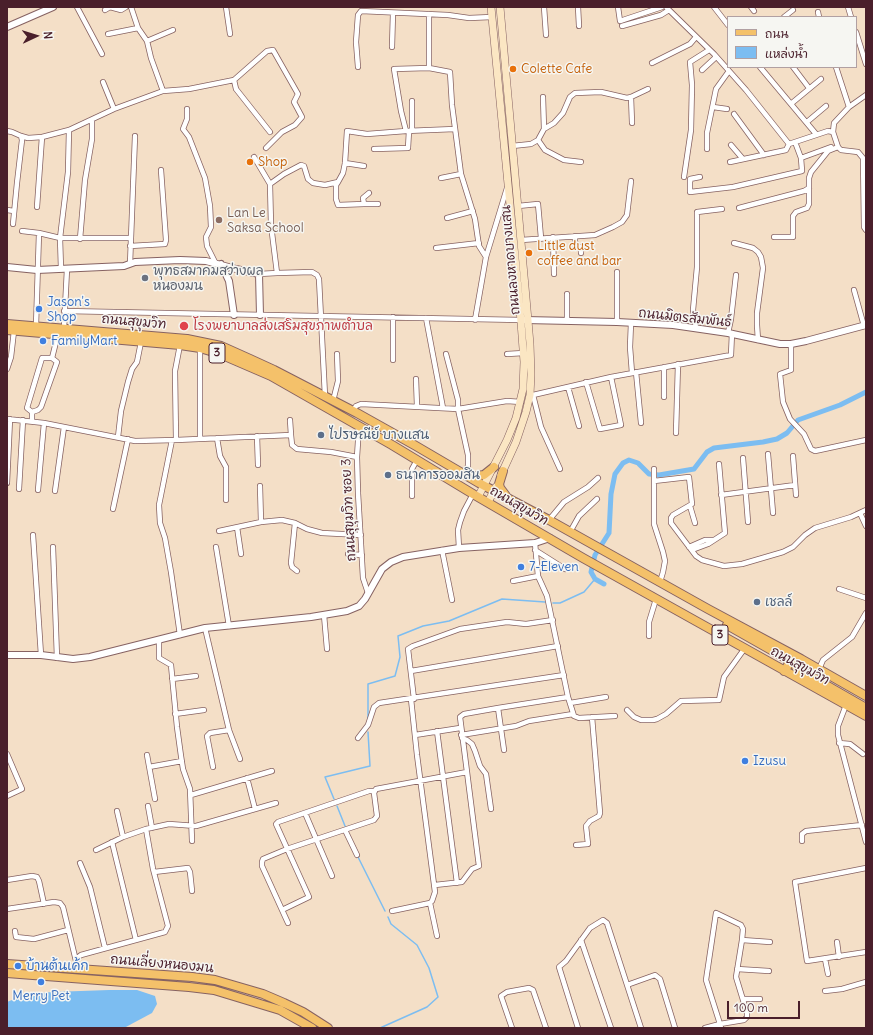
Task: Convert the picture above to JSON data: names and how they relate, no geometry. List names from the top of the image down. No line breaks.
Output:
{"streets":{"main road":["ถนนลงหาดบางแสน","ถนนสุขุมวิท","3","ถนนเลี่ยงหนองมน"],"street":["ถนนมิตรสัมพันธ์","ถนนสุขุมวิท ซอย 3"]},"crossings":[["ถนนลงหาดบางแสน","ถนนมิตรสัมพันธ์"],["ถนนลงหาดบางแสน","ถนนสุขุมวิท"],["ถนนสุขุมวิท","ถนนสุขุมวิท ซอย 3"]],"places":["Colette Cafe","Shop","Lan Le Saksa School","Little dust coffee and bar","พุทธสมาคมสว่างผล หนองมน","Jason's Shop","โรงพยาบาลส่งเสริมสุขภาพตำบล","FamilyMart","ไปรษณีย์ บางแสน","ธนาคารออมสิน","7-Eleven","เชลล์","Izusu","บ้านต้นเค้ก","Merry Pet"],"legend":["ถนน","แหล่งน้ำ"],"scale_bar":"100 m","north":"right"}
